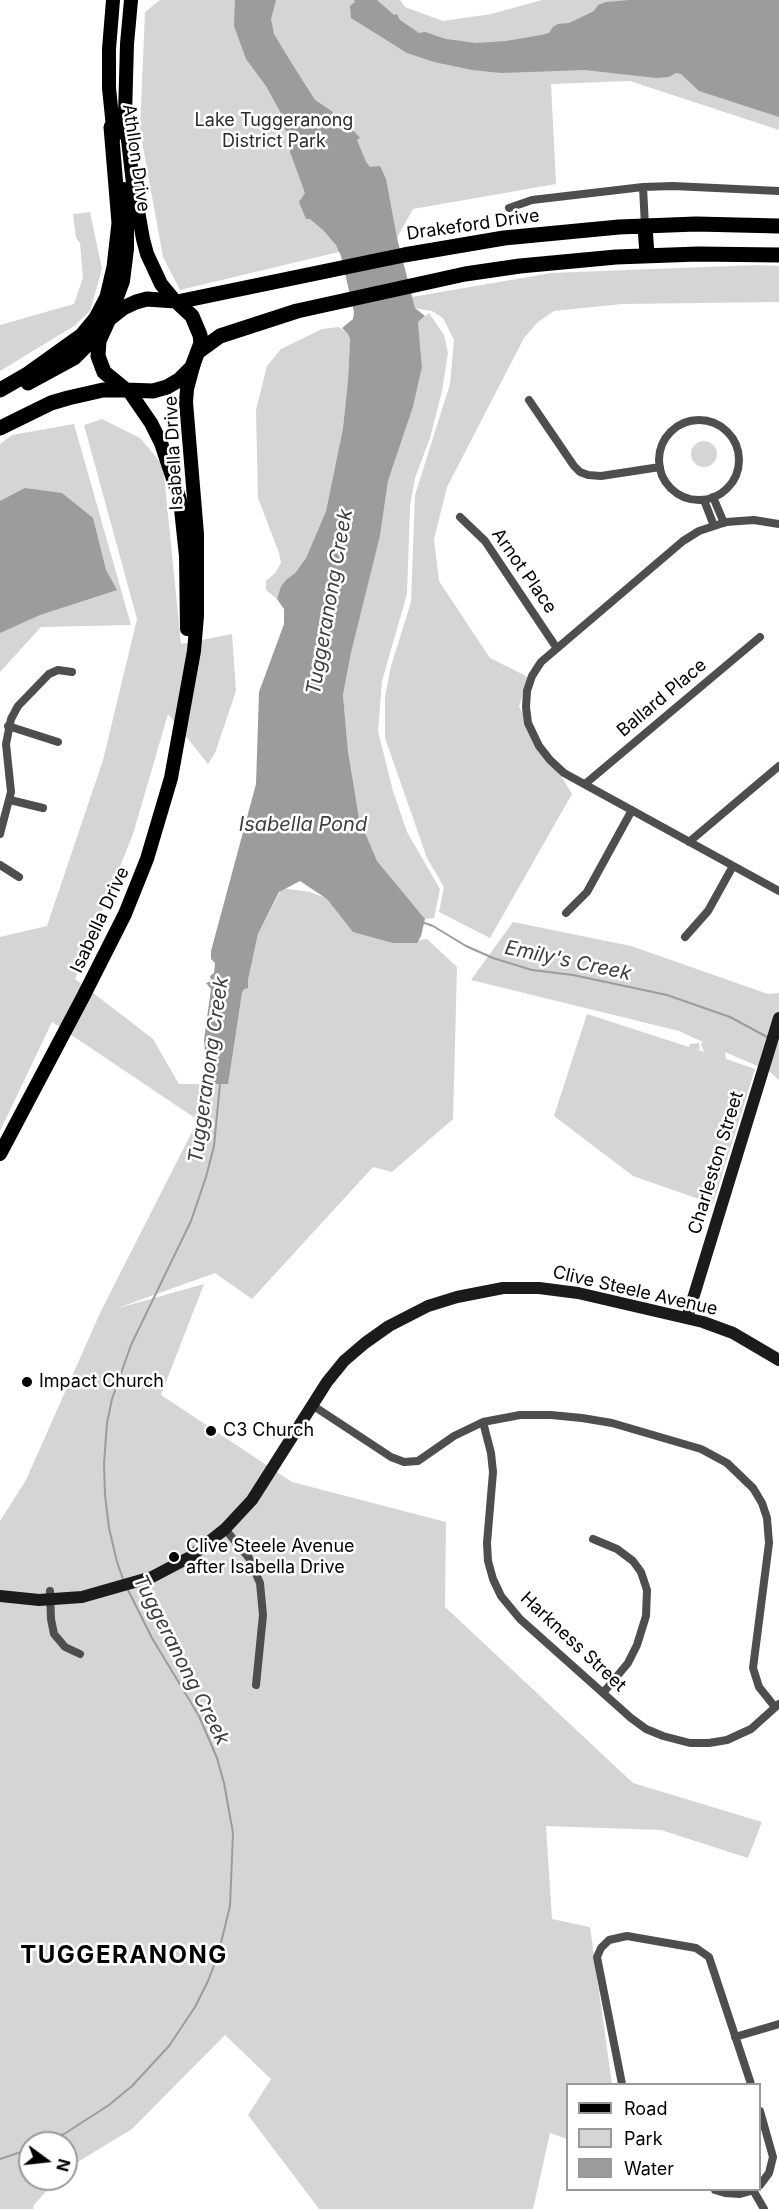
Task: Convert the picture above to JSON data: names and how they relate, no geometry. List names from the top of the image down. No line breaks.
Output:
{"streets":{"highway":["Drakeford Drive"],"main road":["Athllon Drive","Isabella Drive"],"street":["Arnot Place","Ballard Place","Charleston Street","Clive Steele Avenue","Harkness Street"]},"crossings":[["Athllon Drive","Drakeford Drive"],["Athllon Drive","Isabella Drive"],["Drakeford Drive","Isabella Drive"],["Charleston Street","Clive Steele Avenue"]],"districts":["TUGGERANONG"],"water":["Tuggeranong Creek","Isabella Pond","Emily's Creek"],"parks":["Lake Tuggeranong District Park"],"places":["Impact Church","C3 Church","Clive Steele Avenue after Isabella Drive"],"legend":["Road","Park","Water"],"north":"right"}
